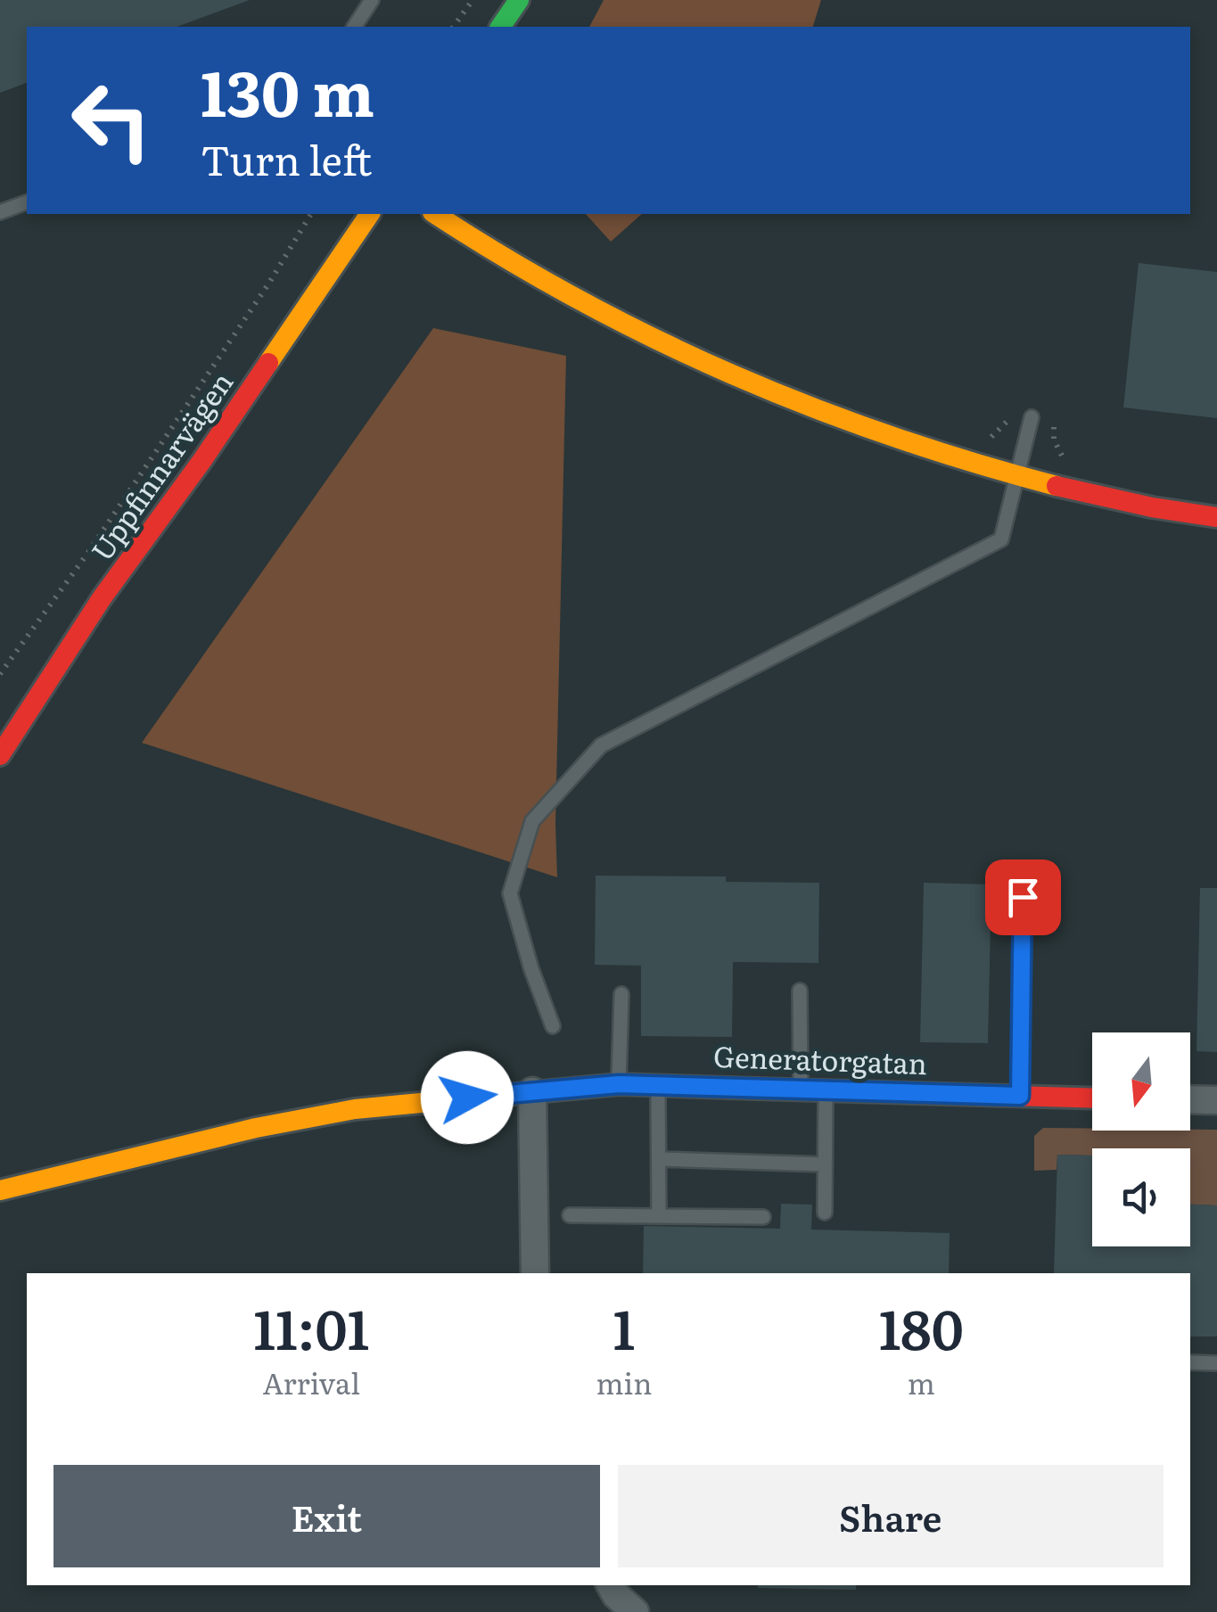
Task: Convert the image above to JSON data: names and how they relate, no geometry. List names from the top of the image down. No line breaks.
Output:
{"streets":{"street":["Uppfinnarvägen","Generatorgatan"]},"north":"bottom","page":{"turn":["130 m","Turn left"],"eta":["11:01","Arrival","1","min","180","m"],"buttons":["Exit","Share"]}}
